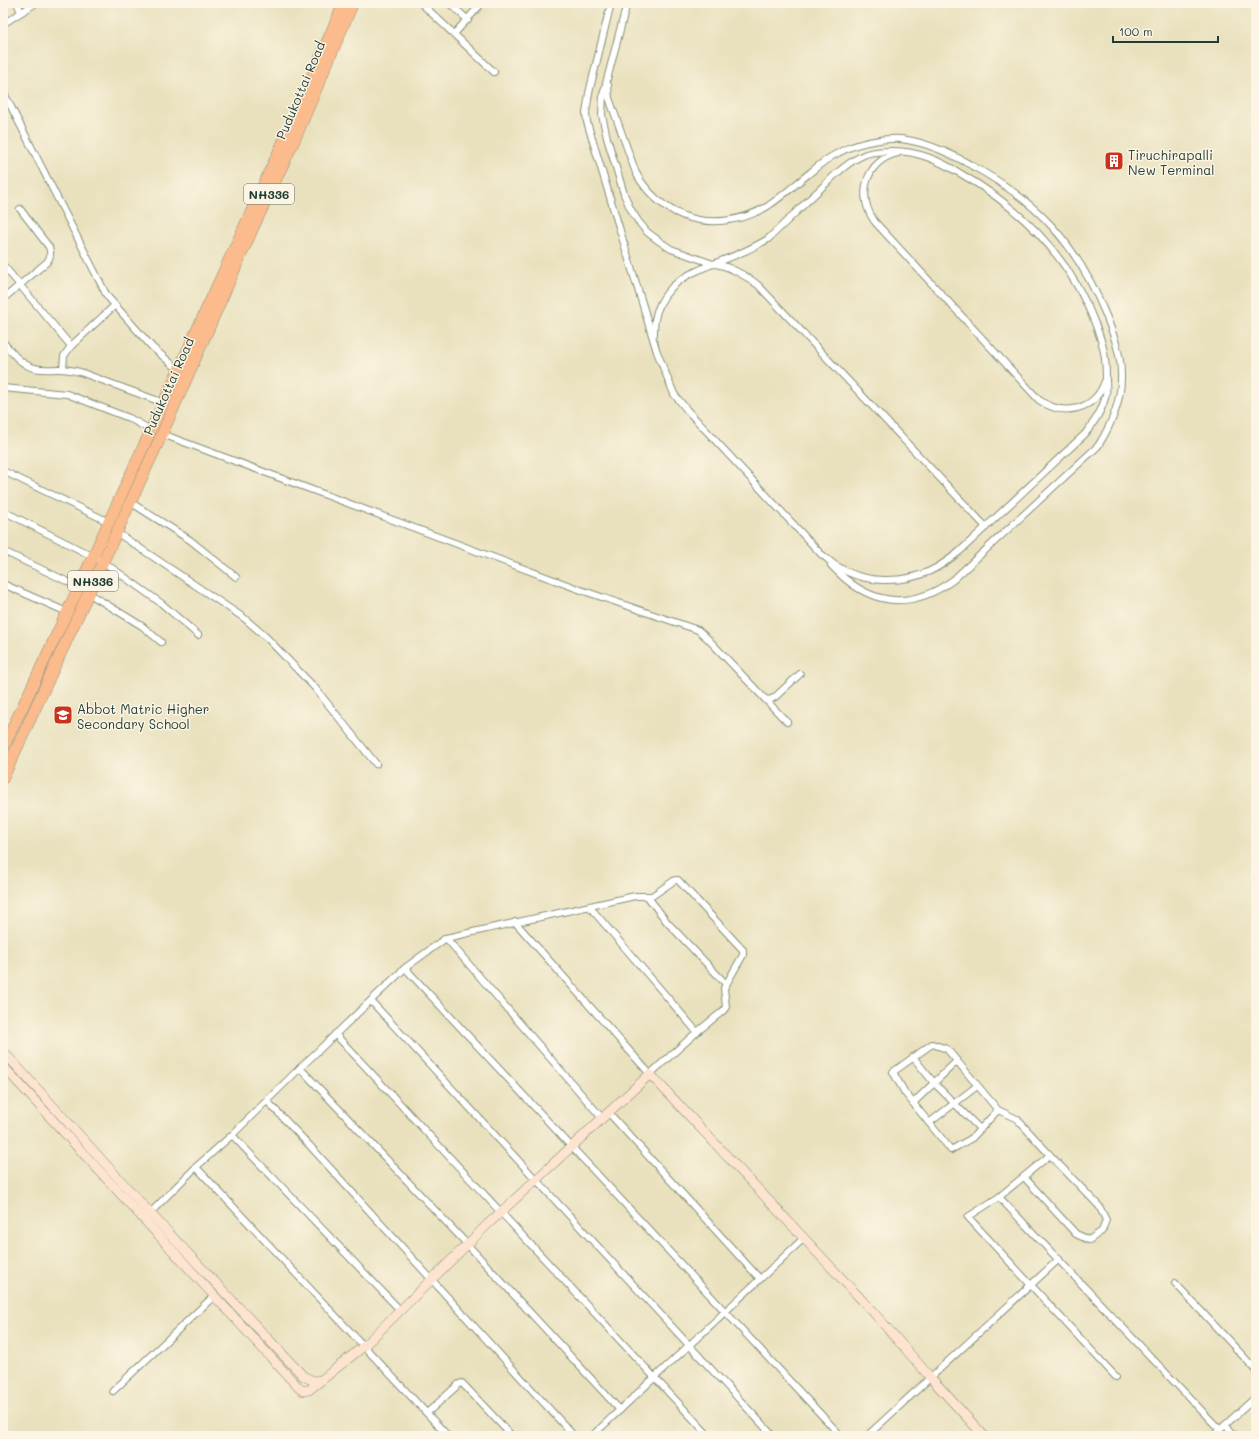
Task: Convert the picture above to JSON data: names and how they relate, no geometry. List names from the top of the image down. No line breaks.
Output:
{"streets":{"highway":["Pudukottai Road","NH336"]},"places":{"building":["Tiruchirapalli New Terminal"],"school or university":["Abbot Matric Higher Secondary School"]},"scale_bar":"100 m"}
